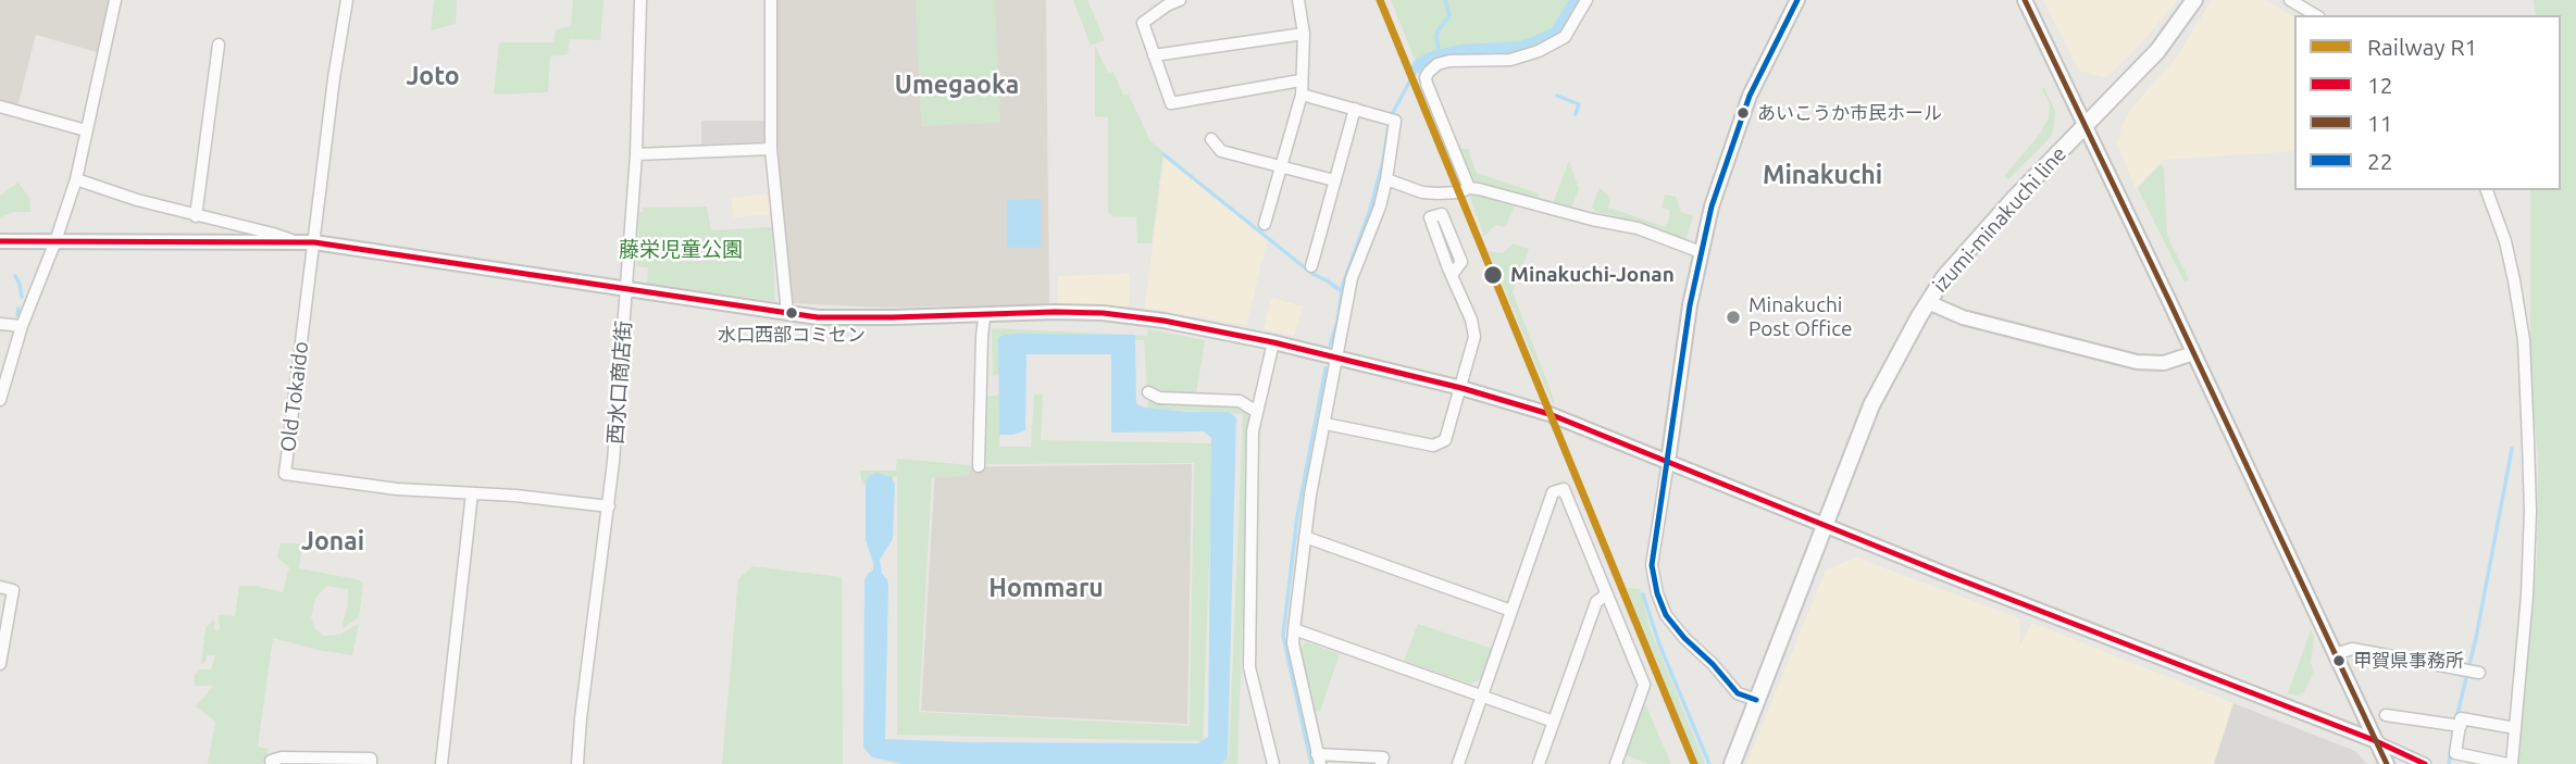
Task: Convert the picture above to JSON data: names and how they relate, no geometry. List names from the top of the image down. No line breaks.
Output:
{"streets":{"main road":["izumi-minakuchi line"],"street":["西水口商店街","Old Tokaido"]},"districts":["Joto","Umegaoka","Minakuchi","Jonai","Hommaru"],"parks":["藤栄児童公園"],"places":["あいこうか市民ホール","Minakuchi-Jonan","水口西部コミセン","Minakuchi Post Office","甲賀県事務所"],"lines":["rail line R1","transit line 11","transit line 22","transit line 12"],"legend":["Railway R1","12","11","22"]}
